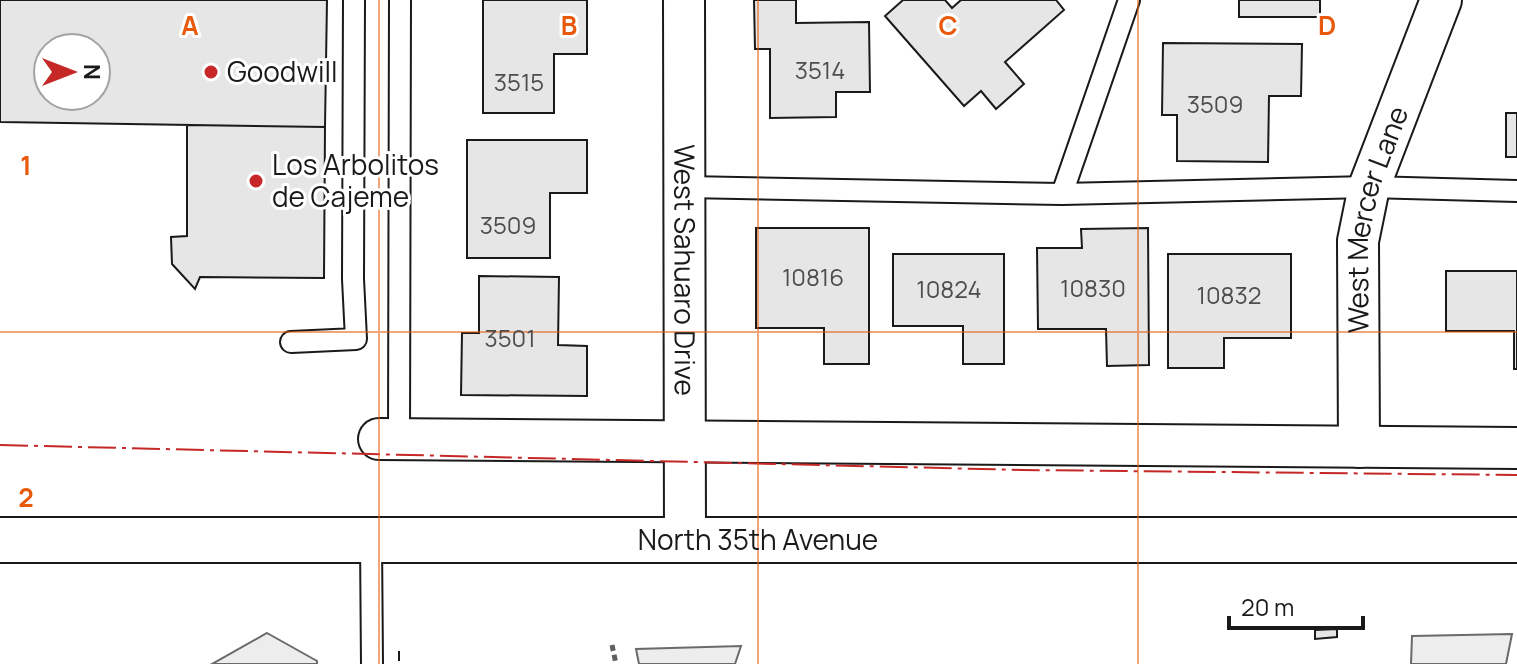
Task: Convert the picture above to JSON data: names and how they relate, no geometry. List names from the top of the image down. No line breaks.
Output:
{"streets":{"main road":["North 35th Avenue"],"street":["West Mercer Lane","West Sahuaro Drive"]},"crossings":[["West Sahuaro Drive","North 35th Avenue"]],"places":["Goodwill","Los Arbolitos de Cajeme"],"house_numbers":["3514","3515","3509","3509","10816","10830","10824","10832","3501"],"scale_bar":"20 m","north":"right","grid":{"columns":["A","B","C","D"],"rows":["1","2"]}}
